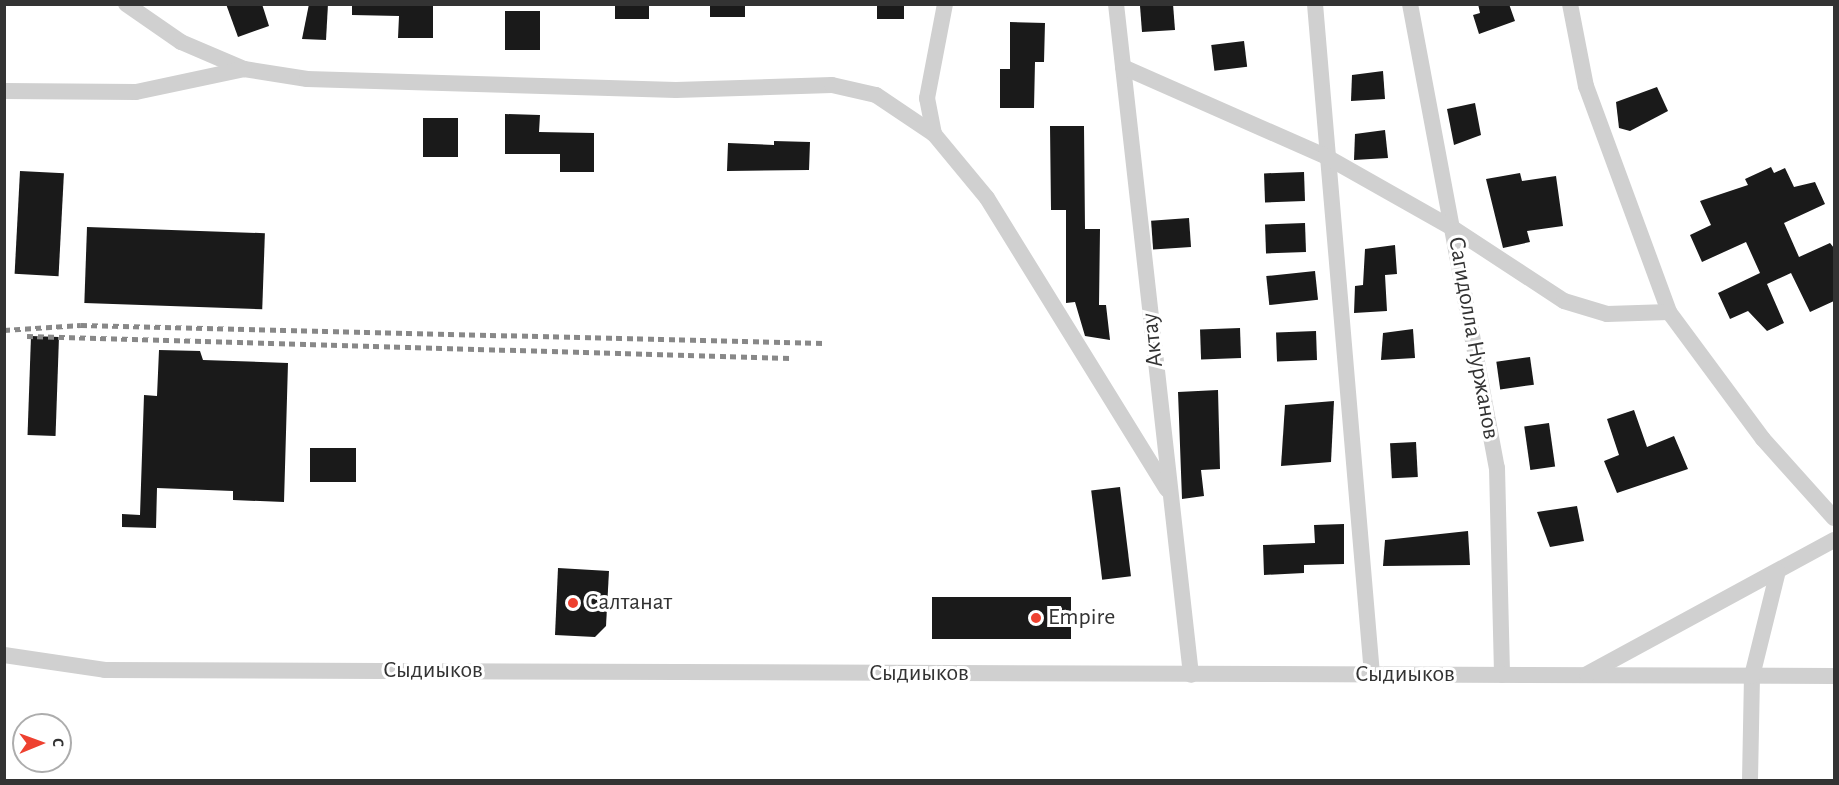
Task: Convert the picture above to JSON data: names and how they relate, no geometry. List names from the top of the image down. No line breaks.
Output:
{"streets":{"street":["Сагидолла Нуржанов","Актау","Сыдиыков"]},"crossings":[["Сагидолла Нуржанов","Сыдиыков"],["Актау","Сыдиыков"]],"places":["Салтанат","Empire"],"north":"right"}
